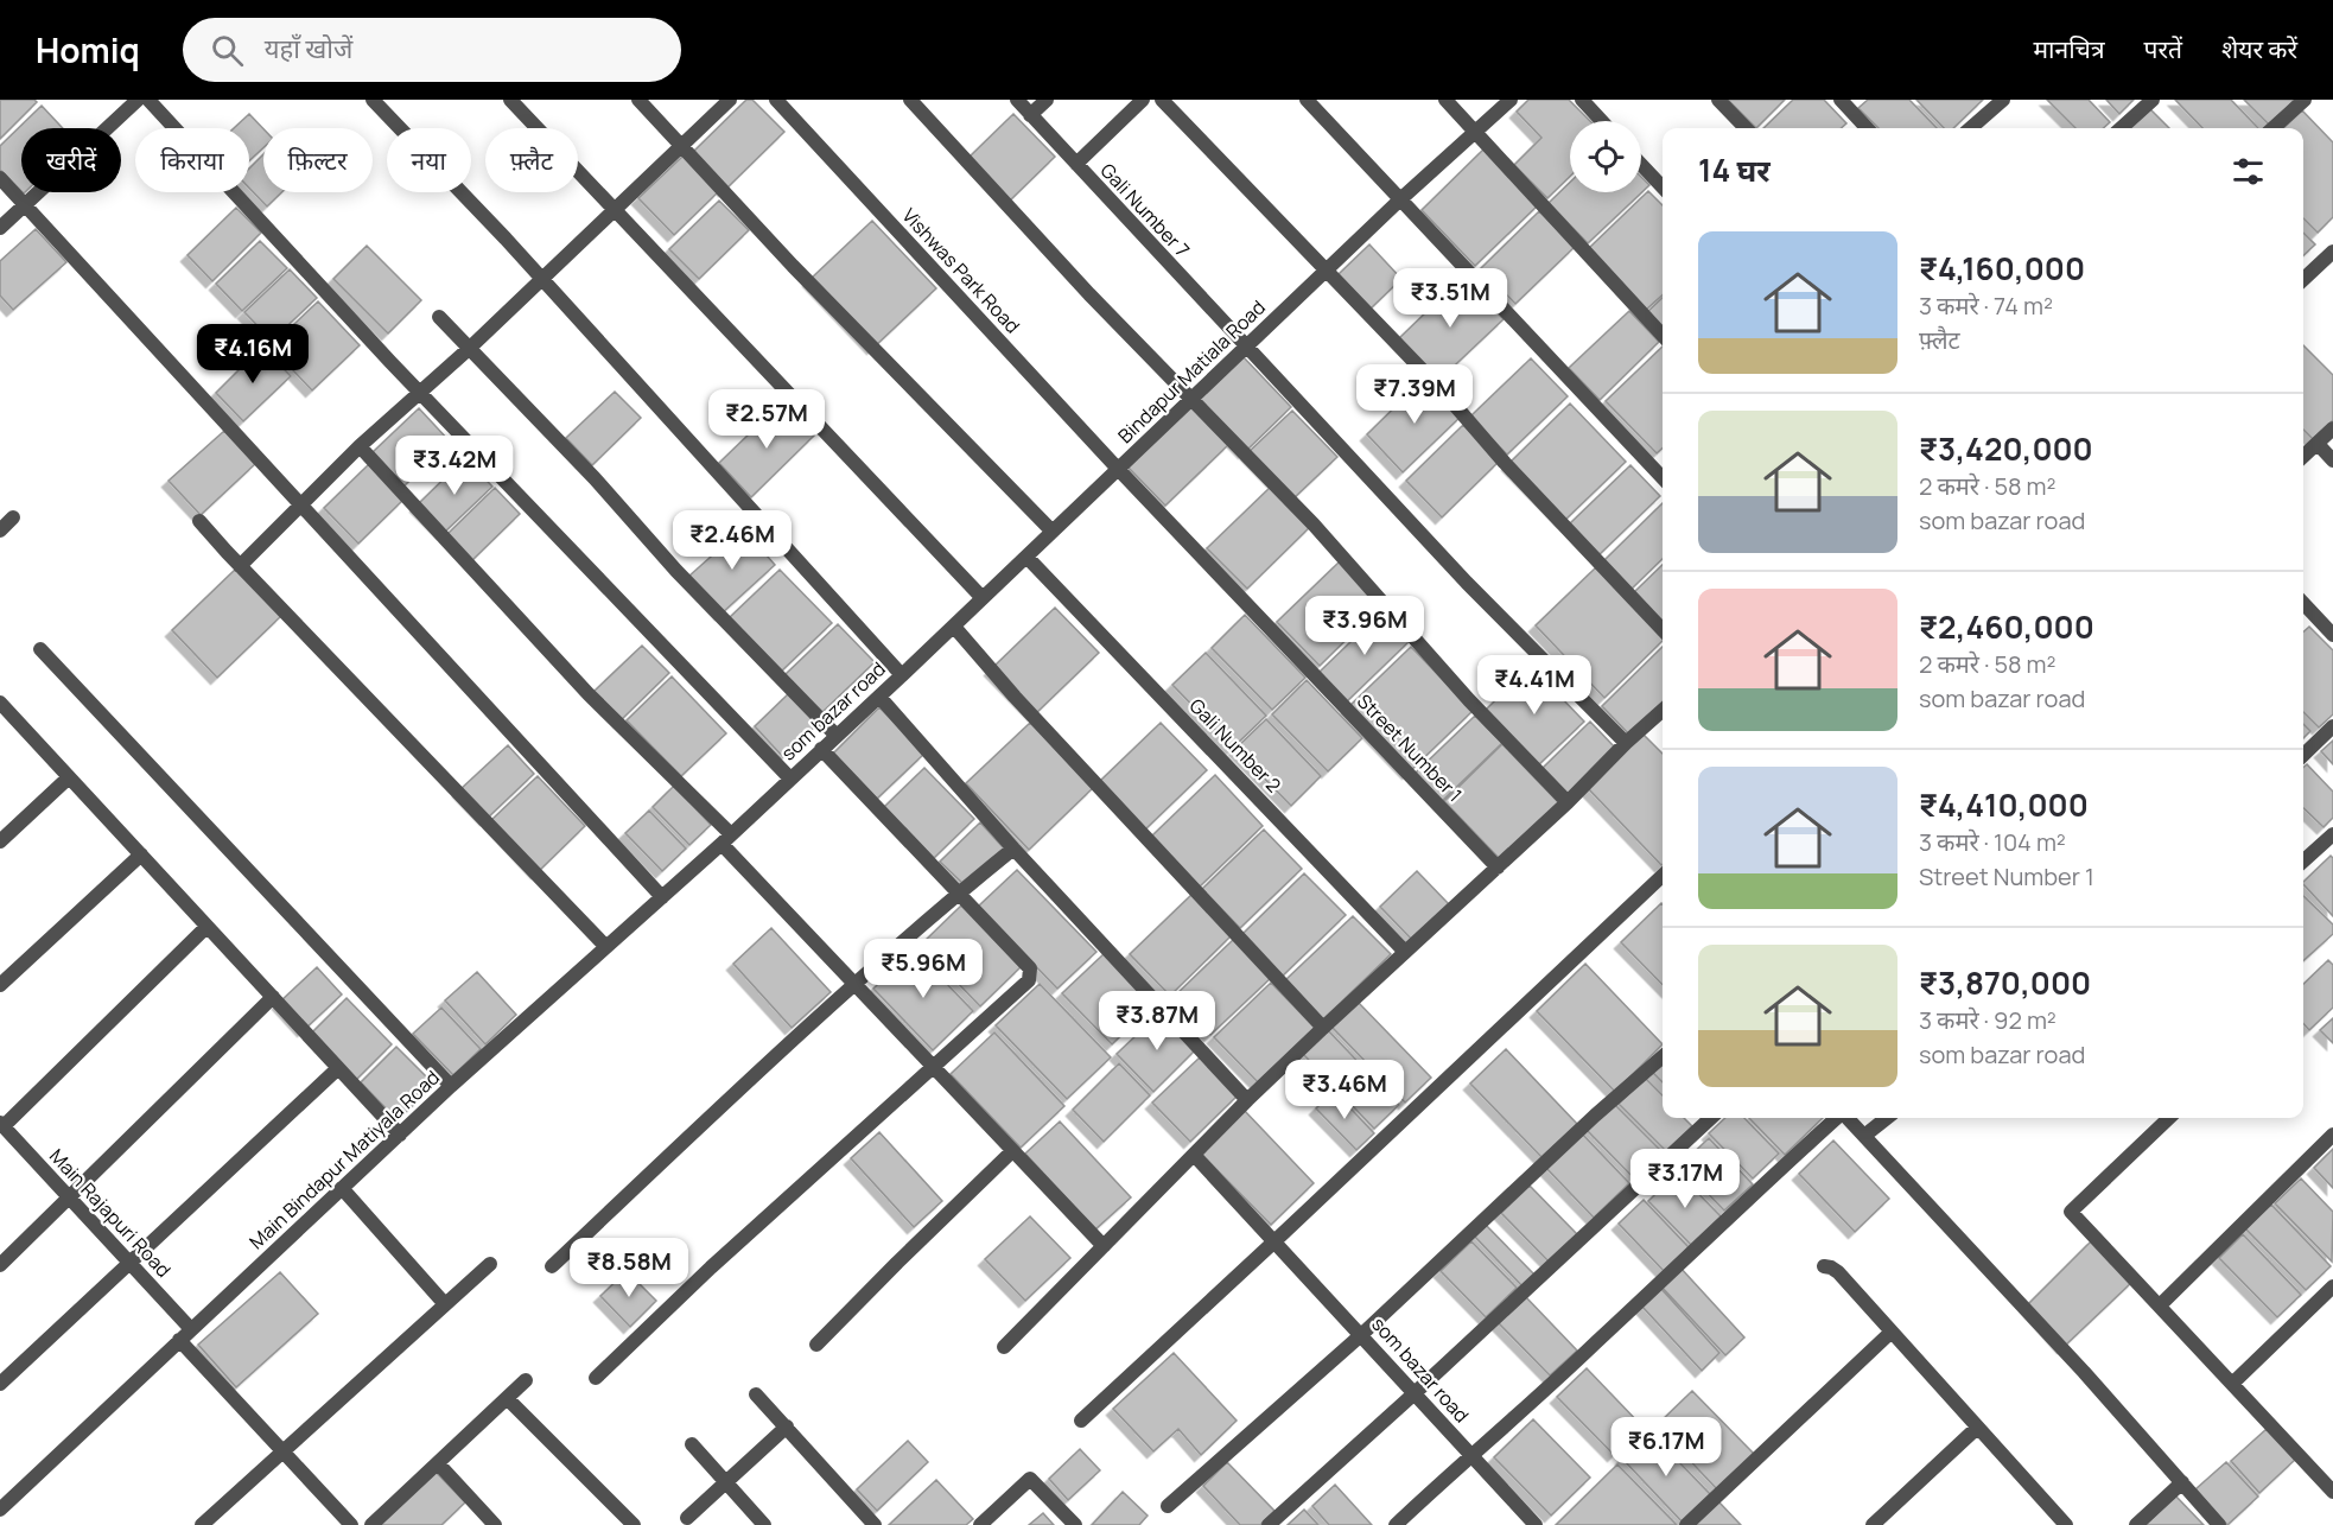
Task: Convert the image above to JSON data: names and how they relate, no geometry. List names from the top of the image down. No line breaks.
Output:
{"streets":{"street":["Gali Number 7","Vishwas Park Road","Bindapur Matiala Road","som bazar road","Gali Number 2","Street Number 1","Main Bindapur Matiyala Road","Main Rajapuri Road"]},"crossings":[["Gali Number 7","Bindapur Matiala Road"],["Vishwas Park Road","Bindapur Matiala Road"],["Vishwas Park Road","Street Number 1"],["Bindapur Matiala Road","som bazar road"],["Bindapur Matiala Road","Gali Number 2"],["Bindapur Matiala Road","Street Number 1"],["som bazar road","Main Bindapur Matiyala Road"],["Main Bindapur Matiyala Road","Main Rajapuri Road"]],"page":{"header":"Homiq","search":"यहाँ खोजें","nav":["मानचित्र","परतें","शेयर करें"],"chip":["खरीदें","किराया","फ़िल्टर","नया","फ़्लैट"],"heading":"14 घर","list":[{"name":"₹4,160,000","note":"3 कमरे · 74 m² · फ़्लैट"},{"name":"₹3,420,000","note":"2 कमरे · 58 m² · som bazar road"},{"name":"₹2,460,000","note":"2 कमरे · 58 m² · som bazar road"},{"name":"₹4,410,000","note":"3 कमरे · 104 m² · Street Number 1"},{"name":"₹3,870,000","note":"3 कमरे · 92 m² · som bazar road"}],"price":["₹3.51M","₹4.16M","₹7.39M","₹2.57M","₹3.42M","₹2.46M","₹3.96M","₹4.41M","₹5.96M","₹3.87M","₹3.46M","₹3.17M","₹8.58M","₹6.17M"]}}
